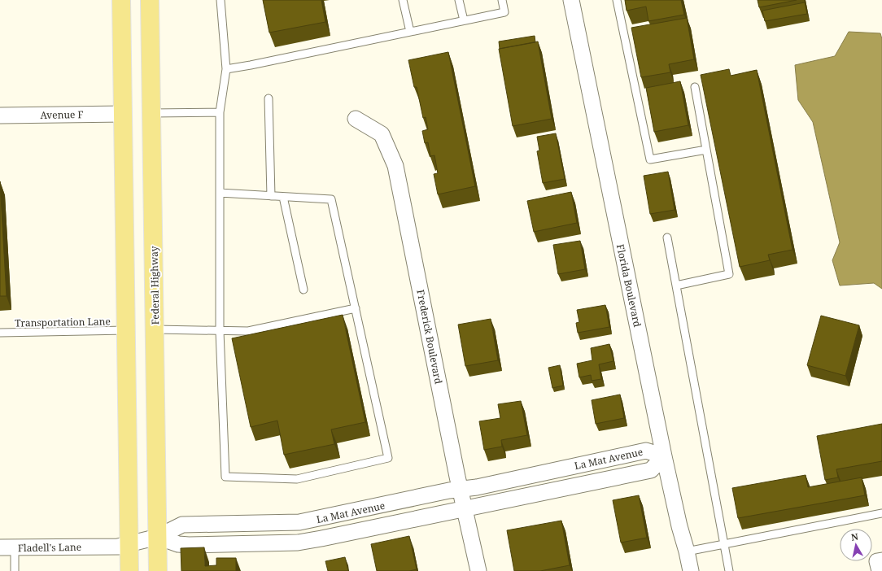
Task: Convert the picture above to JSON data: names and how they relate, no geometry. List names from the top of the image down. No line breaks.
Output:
{"streets":{"main road":["Federal Highway"],"street":["Avenue F","Florida Boulevard","Frederick Boulevard","La Mat Avenue","Fladell's Lane"],"lane":["Transportation Lane"]},"crossings":[["Federal Highway","La Mat Avenue"],["Florida Boulevard","La Mat Avenue"],["Frederick Boulevard","La Mat Avenue"],["La Mat Avenue","Fladell's Lane"]],"north":"top"}
